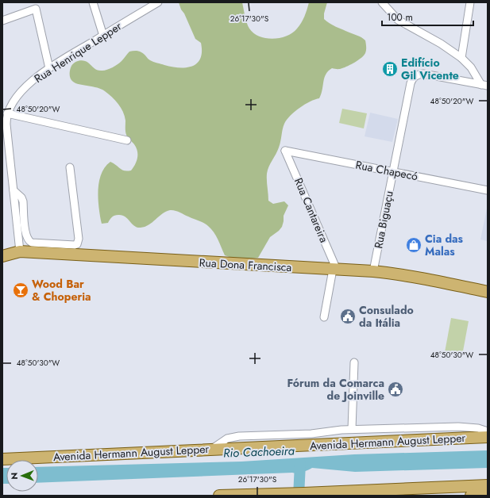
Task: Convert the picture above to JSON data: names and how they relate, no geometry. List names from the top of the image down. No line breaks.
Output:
{"streets":{"main road":["Rua Dona Francisca","Avenida Hermann August Lepper"],"street":["Rua Henrique Lepper","Rua Chapecó","Rua Cantareira","Rua Biguaçu"]},"crossings":[["Rua Chapecó","Rua Cantareira"],["Rua Chapecó","Rua Biguaçu"],["Rua Cantareira","Rua Dona Francisca"],["Rua Biguaçu","Rua Dona Francisca"]],"water":["Rio Cachoeira"],"places":{"building":["Edifício Gil Vicente"],"shop":["Cia das Malas"],"bar":["Wood Bar & Choperia"],"public building":["Consulado da Itália","Fórum da Comarca de Joinville"]},"scale_bar":"100 m","north":"left","coordinates":["26°17'30\"S","48°50'20\"W","48°50'30\"W"]}
